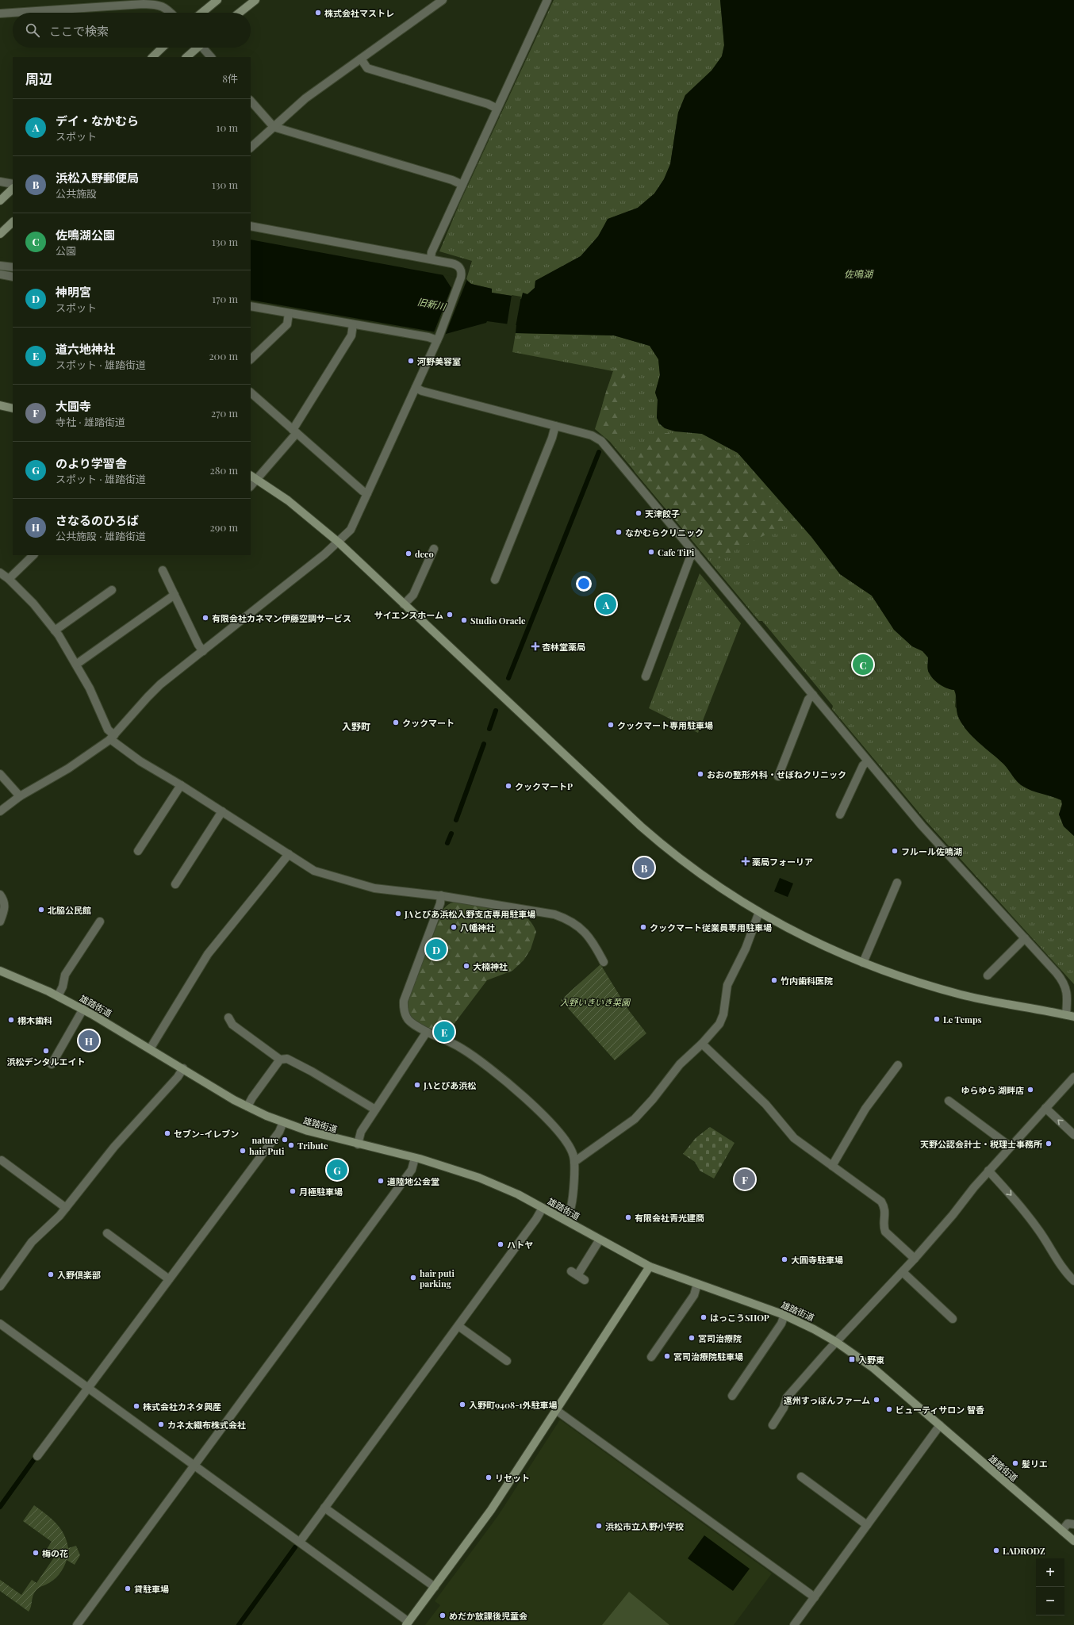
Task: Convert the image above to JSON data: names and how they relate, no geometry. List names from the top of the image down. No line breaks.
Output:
{"streets":{"street":["雄踏街道"]},"districts":["入野町"],"water":["佐鳴湖","旧新川"],"parks":["入野いきいき菜園"],"places":{"other":["株式会社マストレ","河野美容室","天津餃子","なかむらクリニック","Cafe TiPi","deco","サイエンスホーム","有限会社カネマン伊藤空調サービス","Studio Oracle","クックマート","クックマート専用駐車場","おおの整形外科・せぼねクリニック","クックマートP","フルール佐鳴湖","北脇公民館","JAとぴあ浜松入野支店専用駐車場","八幡神社","クックマート従業員専用駐車場","大楠神社","竹内歯科医院","Le Temps","栩木歯科","浜松デンタルエイト","JAとぴあ浜松","ゆらゆら 湖畔店","セブン-イレブン","nature","天野公認会計士・税理士事務所","Tribute","hair Puti","道陸地公会堂","月極駐車場","有限会社青光建商","ハトヤ","大圓寺駐車場","入野倶楽部","hair puti parking","はっこうSHOP","宮司治療院","宮司治療院駐車場","遠州すっぽんファーム","入野町9408-1外駐車場","株式会社カネタ興産","ビューティサロン 智香","カネ太織布株式会社","髪リエ","リセット","浜松市立入野小学校","LADRODZ","梅の花","貸駐車場","めだか放課後児童会"],"health":["杏林堂薬局","薬局フォーリア"],"transit":["入野東"]},"page":{"search":"ここで検索","heading":["周辺","8件"],"list":[{"mark":"A","name":"デイ・なかむら","note":"スポット","value":"10 m"},{"mark":"B","name":"浜松入野郵便局","note":"公共施設","value":"130 m"},{"mark":"C","name":"佐鳴湖公園","note":"公園","value":"130 m"},{"mark":"D","name":"神明宮","note":"スポット","value":"170 m"},{"mark":"E","name":"道六地神社","note":"スポット · 雄踏街道","value":"200 m"},{"mark":"F","name":"大圓寺","note":"寺社 · 雄踏街道","value":"270 m"},{"mark":"G","name":"のより学習舎","note":"スポット · 雄踏街道","value":"280 m"},{"mark":"H","name":"さなるのひろば","note":"公共施設 · 雄踏街道","value":"290 m"}],"pins":["A","C","B","D","E","H","G","F"],"map_buttons":["+","−"]}}
